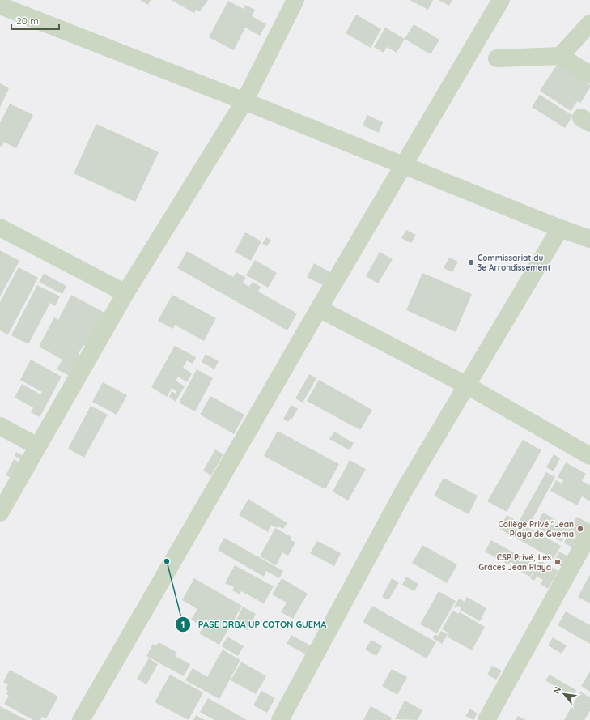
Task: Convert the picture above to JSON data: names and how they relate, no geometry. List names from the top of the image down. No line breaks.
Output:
{"places":["Commissariat du 3e Arrondissement","Collège Privé ''Jean Playa de Guema","PASE DRBA UP COTON GUEMA","CSP Privé, Les Grâces Jean Playa"],"scale_bar":"20 m","north":"top left"}
